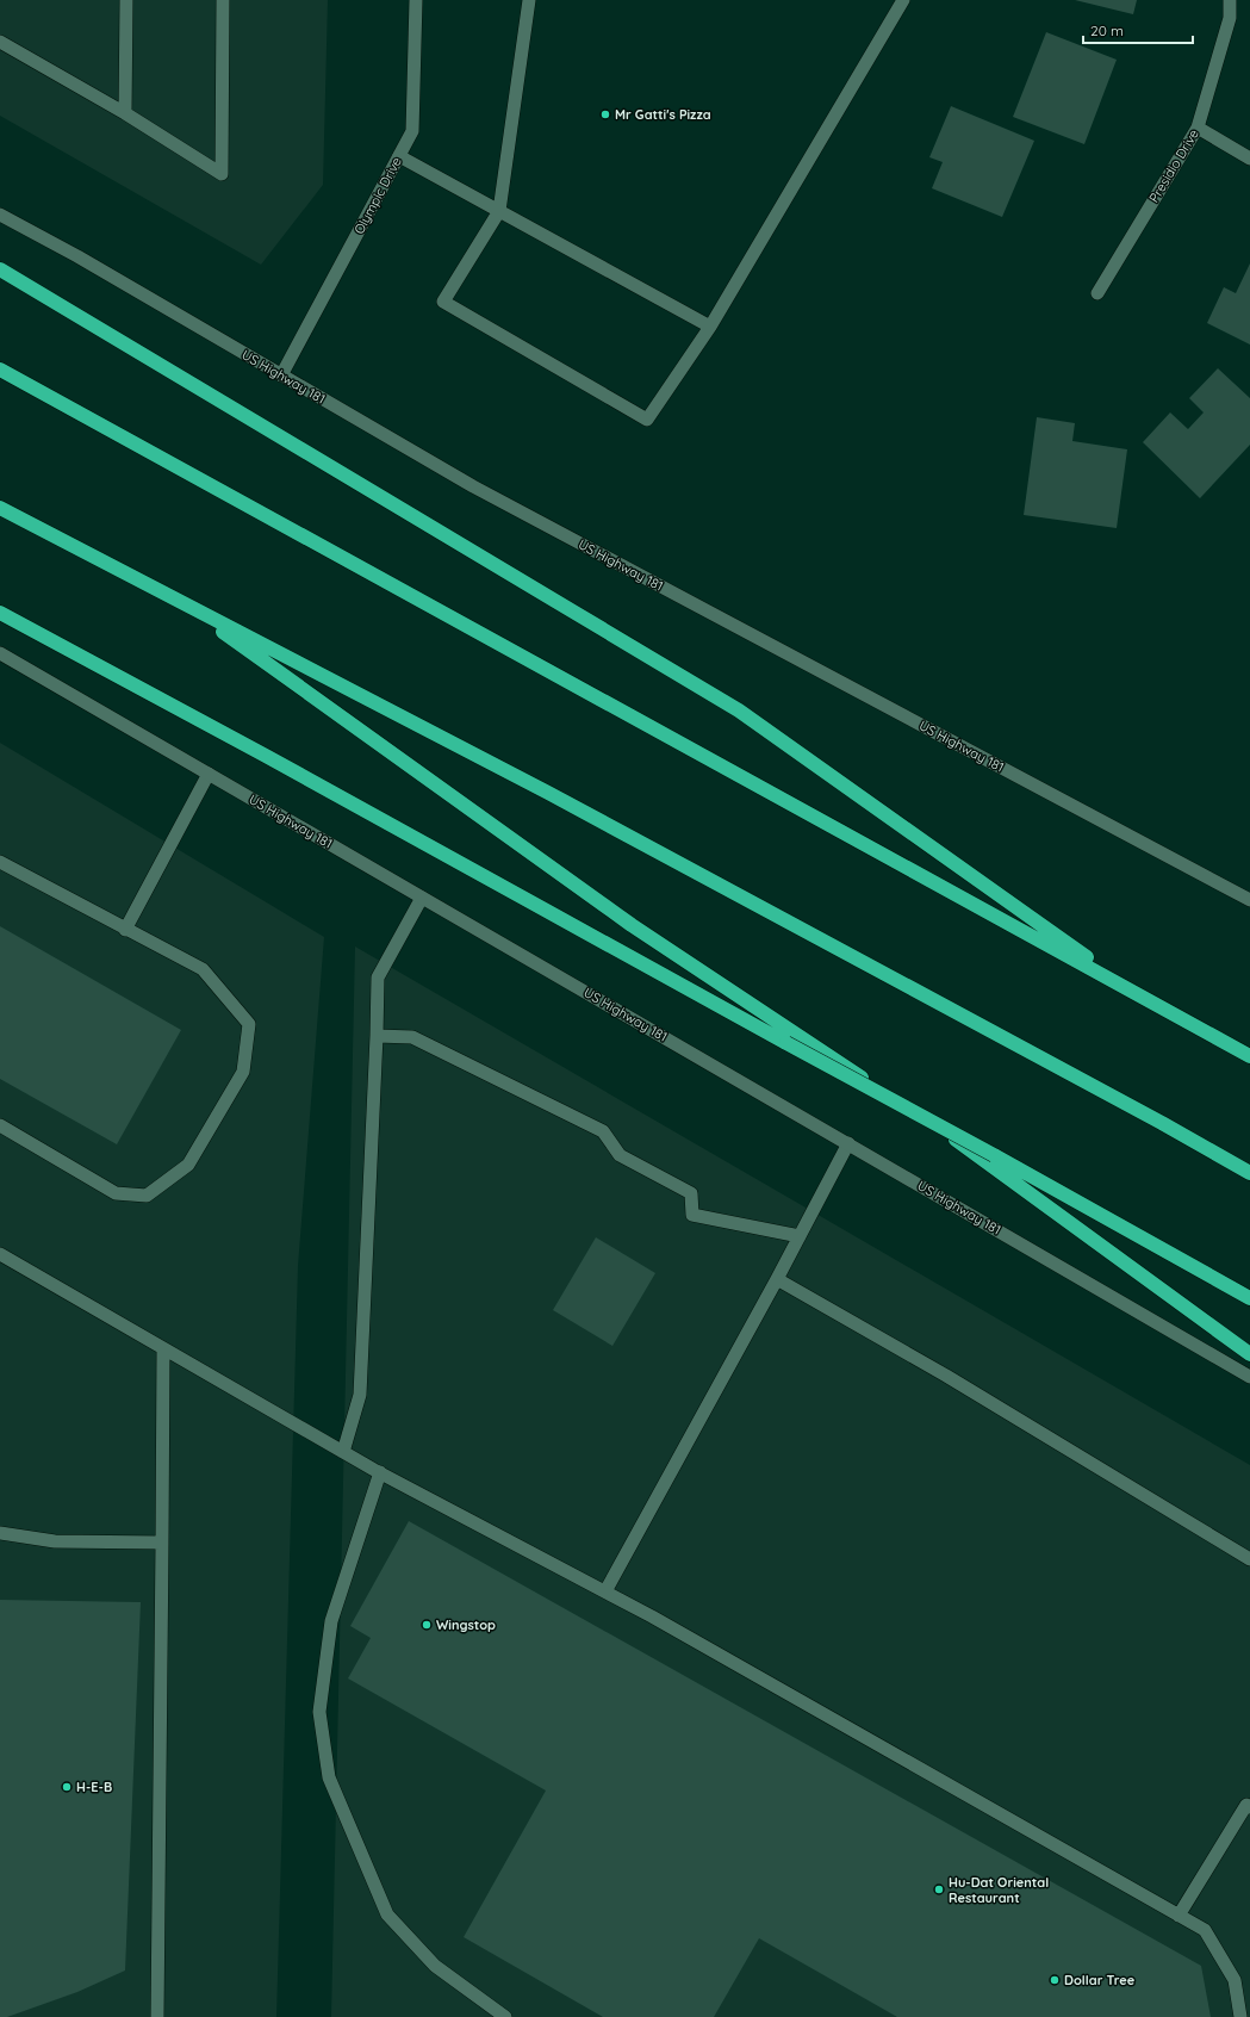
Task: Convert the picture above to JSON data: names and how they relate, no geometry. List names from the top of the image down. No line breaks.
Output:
{"streets":{"main road":["Presidio Drive","Olympic Drive","US Highway 181"]},"crossings":[["Olympic Drive","US Highway 181"]],"places":["Mr Gatti's Pizza","Wingstop","H-E-B","Hu-Dat Oriental Restaurant","Dollar Tree"],"scale_bar":"20 m"}
